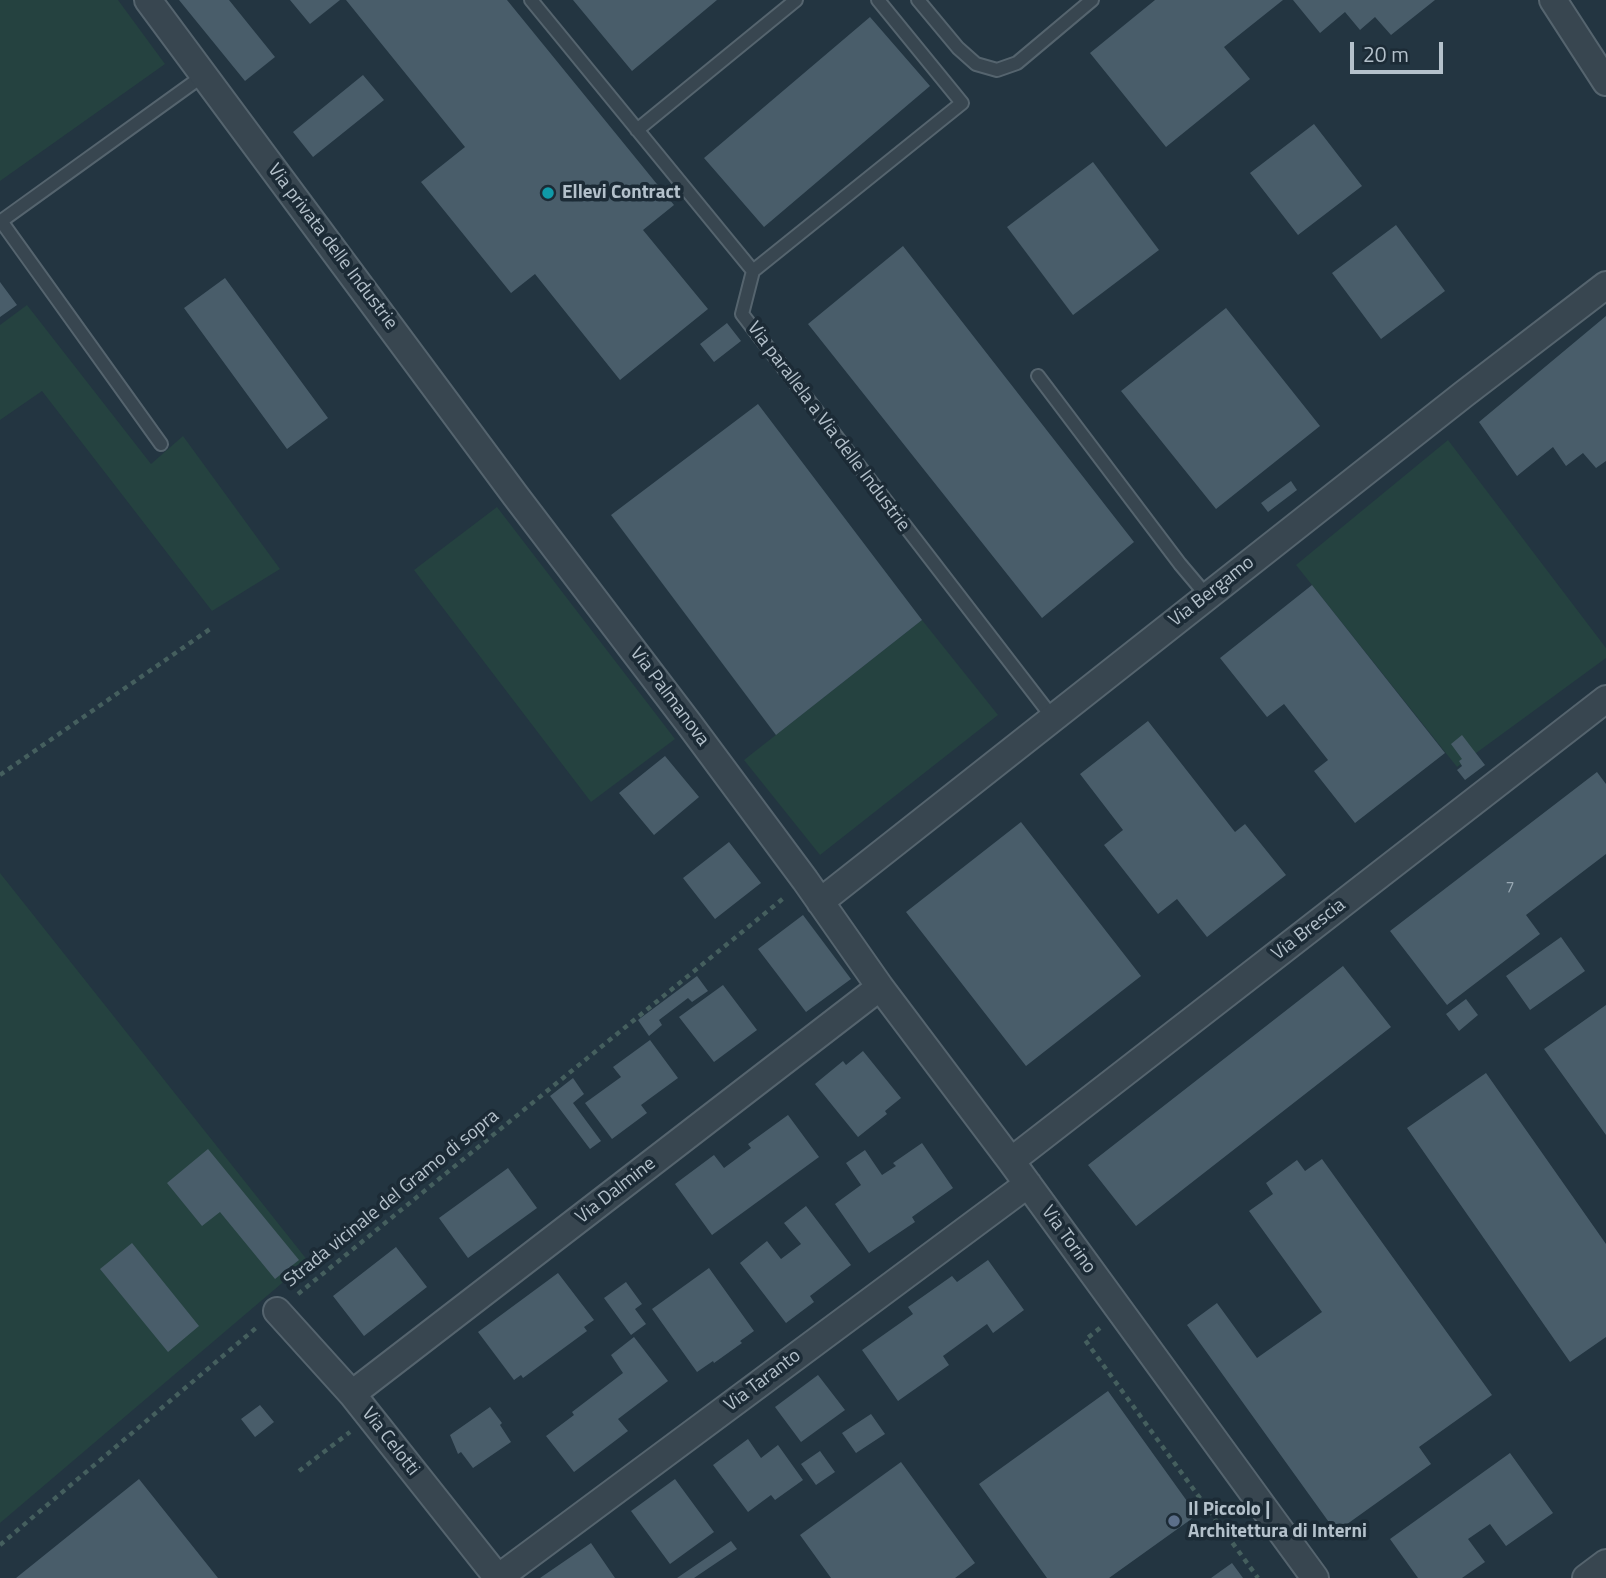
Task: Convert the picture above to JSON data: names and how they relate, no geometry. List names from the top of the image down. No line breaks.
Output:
{"streets":{"street":["Via privata delle Industrie","Via Bergamo","Via Palmanova","Via Brescia","Via Dalmine","Via Torino","Via Taranto","Via Celotti"],"lane":["Via parallela a Via delle Industrie"],"path":["Strada vicinale del Gramo di sopra"]},"crossings":[["Via privata delle Industrie","Via Palmanova"],["Via parallela a Via delle Industrie","Via Bergamo"],["Via Bergamo","Via Palmanova"],["Via Bergamo","Via Torino"],["Via Palmanova","Strada vicinale del Gramo di sopra"],["Via Palmanova","Via Torino"],["Via Brescia","Via Torino"],["Via Dalmine","Via Torino"],["Via Dalmine","Via Celotti"],["Strada vicinale del Gramo di sopra","Via Celotti"],["Via Torino","Via Taranto"],["Via Taranto","Via Celotti"]],"places":["Ellevi Contract","Il Piccolo | Architettura di Interni"],"house_numbers":["7"],"scale_bar":"20 m"}
